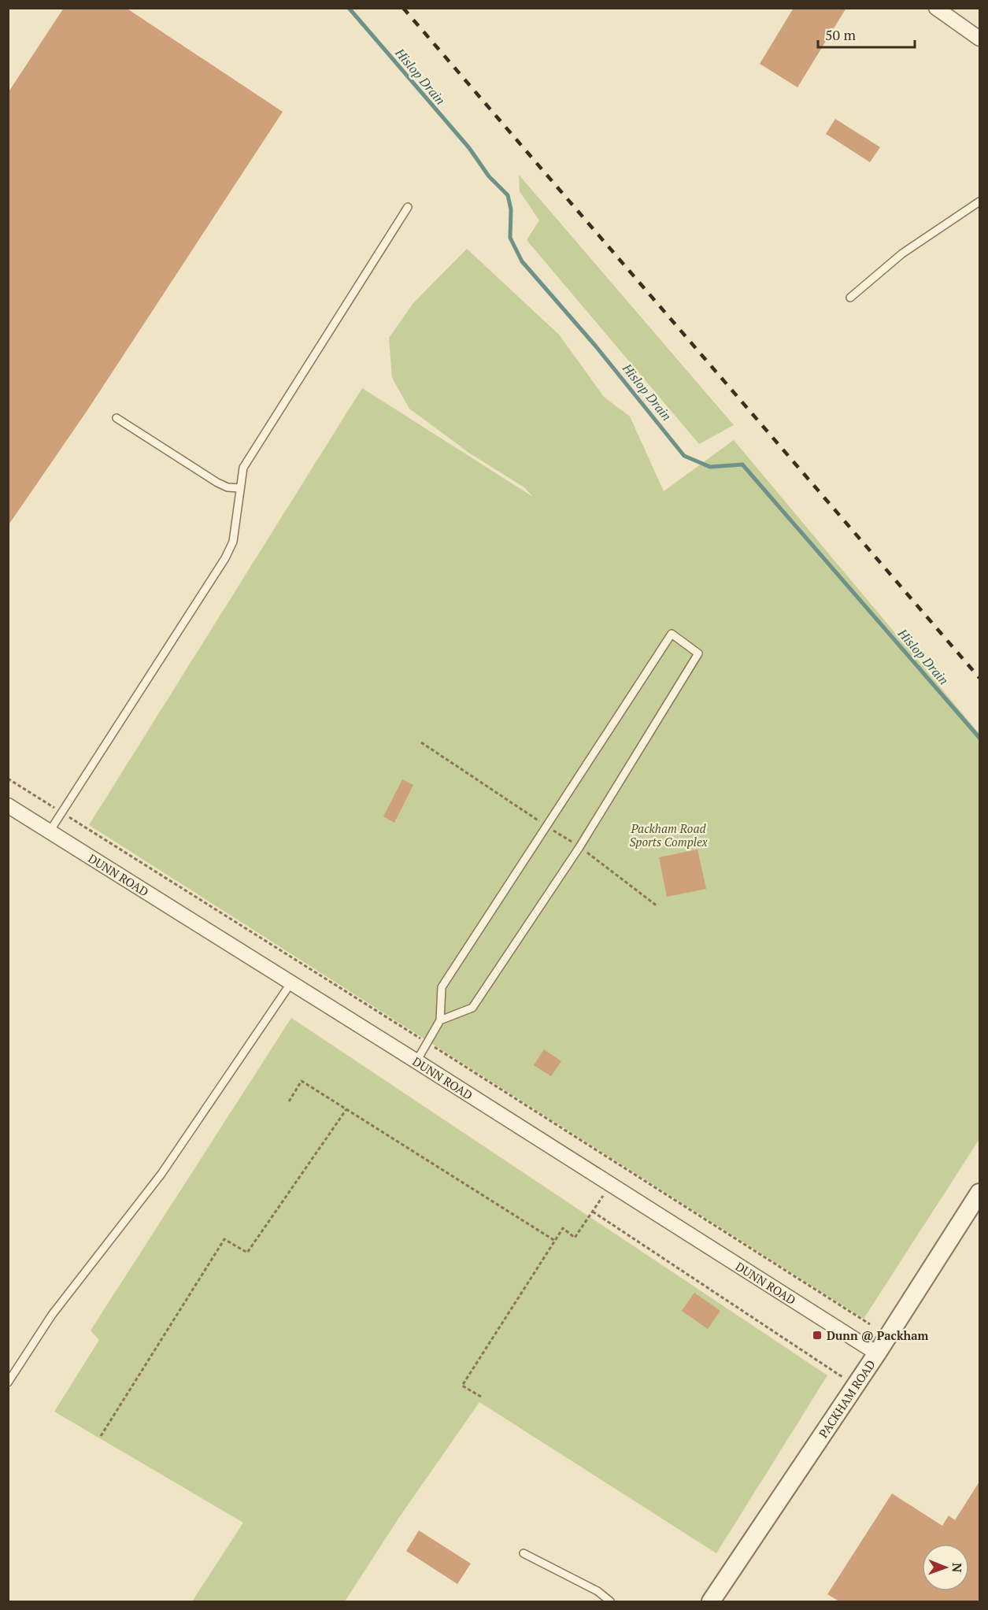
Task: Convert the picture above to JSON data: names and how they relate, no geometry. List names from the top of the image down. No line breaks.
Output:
{"streets":{"street":["DUNN ROAD","PACKHAM ROAD"]},"crossings":[["DUNN ROAD","PACKHAM ROAD"]],"water":["Hislop Drain"],"parks":["Packham Road Sports Complex"],"places":{"transit":["Dunn @ Packham"]},"scale_bar":"50 m","north":"right"}
